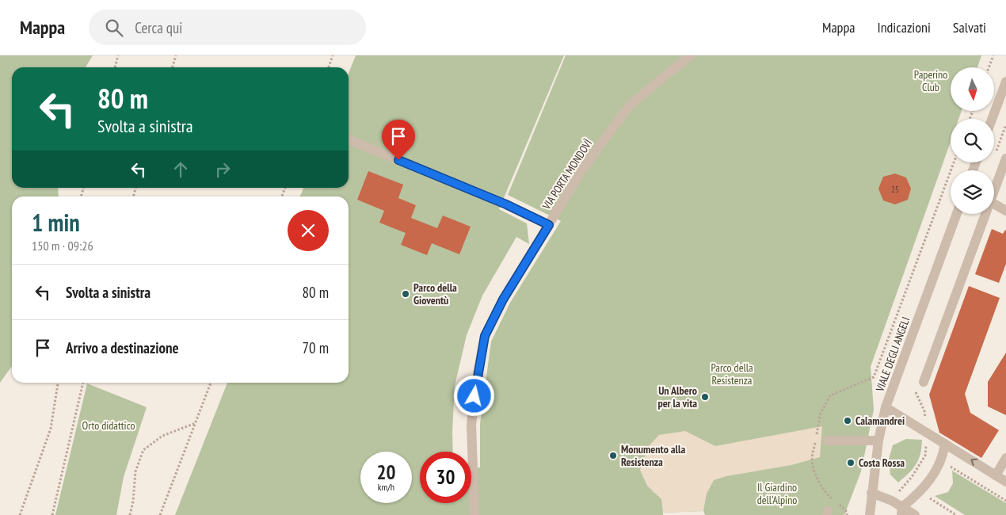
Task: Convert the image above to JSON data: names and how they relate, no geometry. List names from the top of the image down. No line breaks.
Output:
{"streets":{"street":["VIA PORTA MONDOVÌ","VIALE DEGLI ANGELI"]},"parks":["Paperino Club","Parco della Resistenza","Orto didattico","Il Giardino dell'Alpino"],"places":["Parco della Gioventù","Un Albero per la vita","Calamandrei","Monumento alla Resistenza","Costa Rossa"],"house_numbers":["25"],"north":"bottom","page":{"header":"Mappa","search":"Cerca qui","nav":["Mappa","Indicazioni","Salvati"],"turn":["80 m","Svolta a sinistra"],"heading":["1 min","150 m · 09:26"],"list":[{"name":"Svolta a sinistra","value":"80 m"},{"name":"Arrivo a destinazione","value":"70 m"}],"speed":"20 km/h","limit":"30"}}
